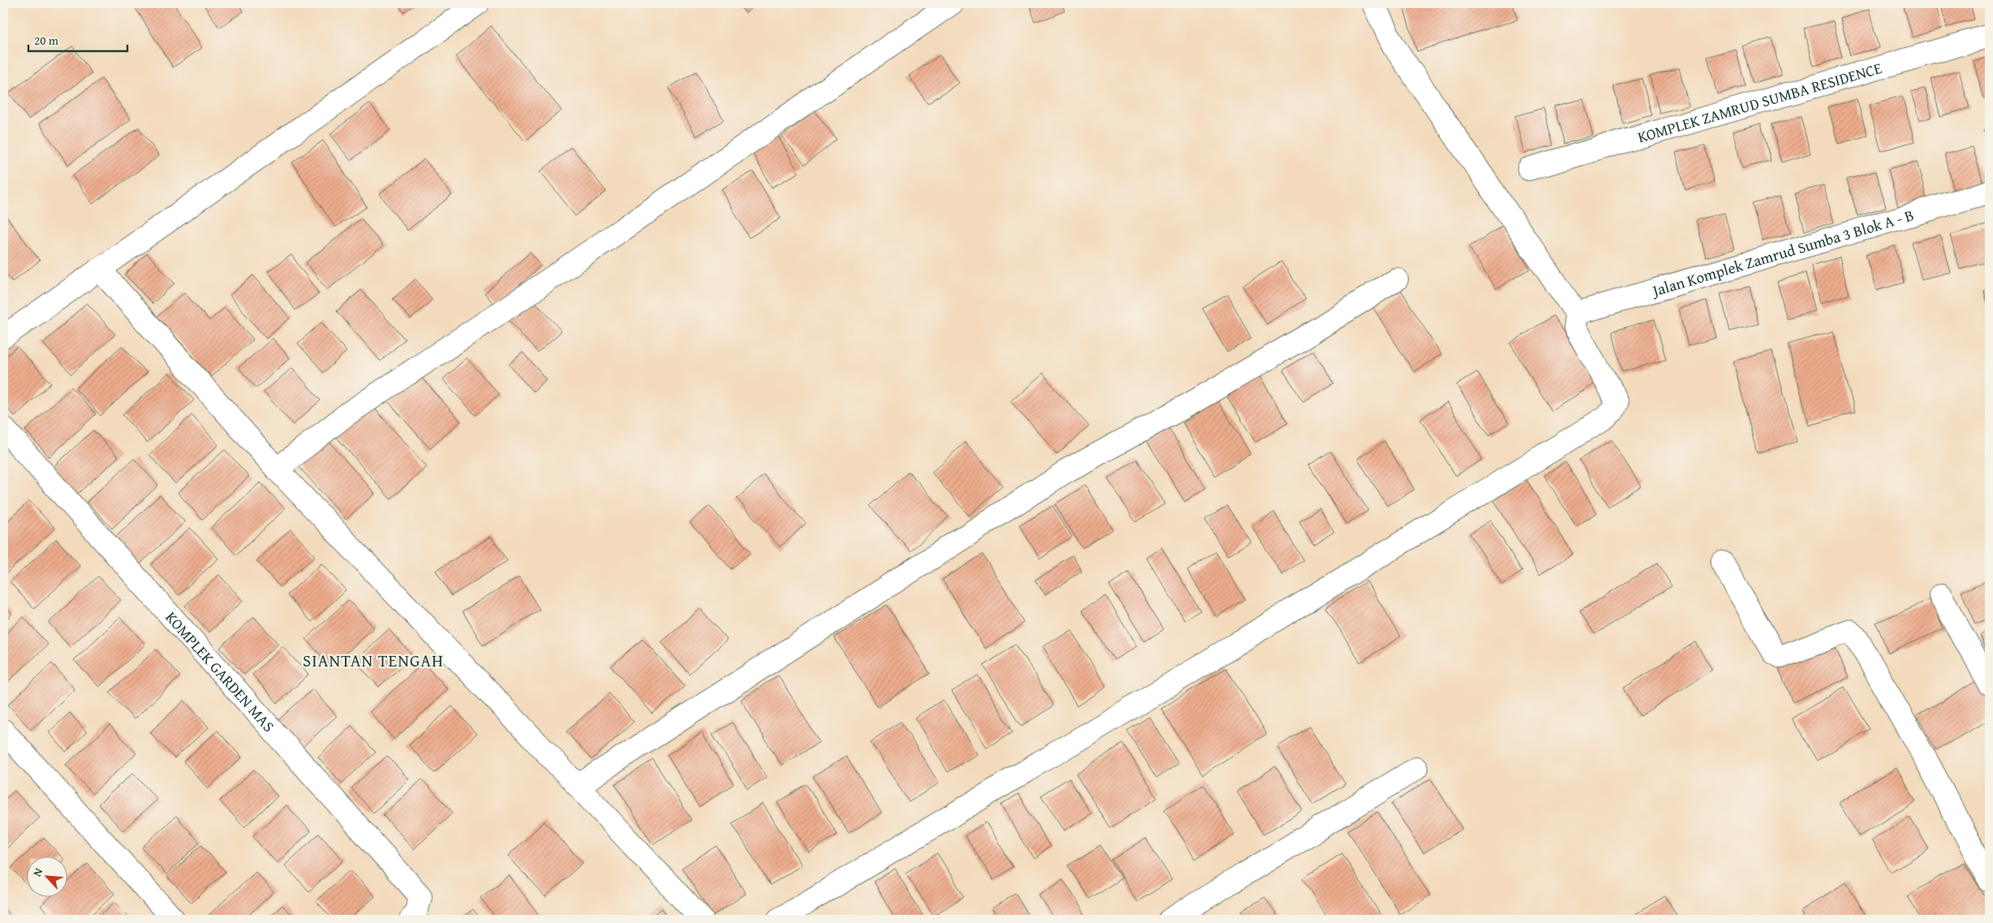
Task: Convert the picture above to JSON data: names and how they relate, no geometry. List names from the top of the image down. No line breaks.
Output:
{"streets":{"street":["KOMPLEK ZAMRUD SUMBA RESIDENCE","Jalan Komplek Zamrud Sumba 3 Blok A - B","KOMPLEK GARDEN MAS"]},"districts":["SIANTAN TENGAH"],"scale_bar":"20 m","north":"top left"}
